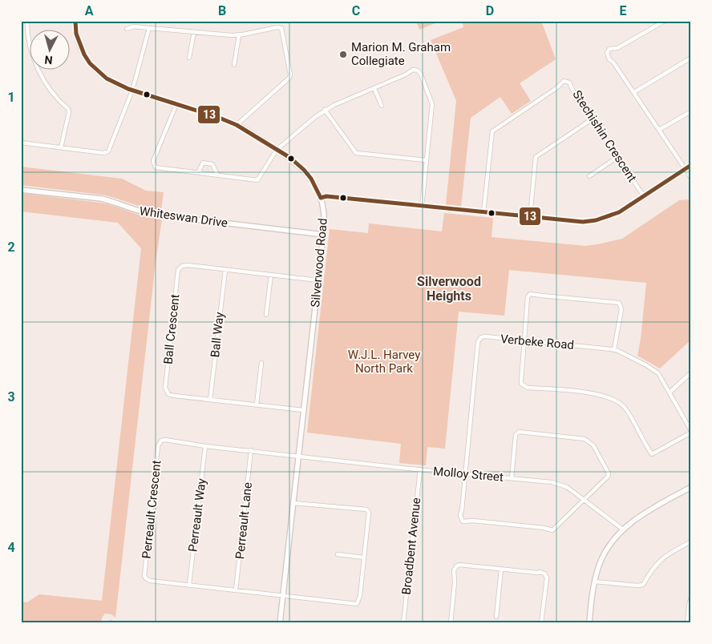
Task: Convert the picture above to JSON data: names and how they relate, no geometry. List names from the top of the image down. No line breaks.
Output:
{"streets":{"street":["Stechishin Crescent","Whiteswan Drive","Silverwood Road","Ball Crescent","Ball Way","Verbeke Road","Molloy Street","Perreault Crescent","Perreault Way","Perreault Lane","Broadbent Avenue"]},"crossings":[["Whiteswan Drive","Silverwood Road"],["Silverwood Road","Ball Crescent"],["Silverwood Road","Molloy Street"],["Silverwood Road","Perreault Crescent"],["Ball Crescent","Ball Way"],["Verbeke Road","Molloy Street"],["Molloy Street","Perreault Crescent"],["Molloy Street","Broadbent Avenue"],["Perreault Crescent","Perreault Way"],["Perreault Crescent","Perreault Lane"]],"districts":["Silverwood Heights"],"parks":["W.J.L. Harvey North Park"],"places":["Marion M. Graham Collegiate"],"lines":["transit line 13"],"north":"bottom","grid":{"columns":["A","B","C","D","E"],"rows":["1","2","3","4"]}}
